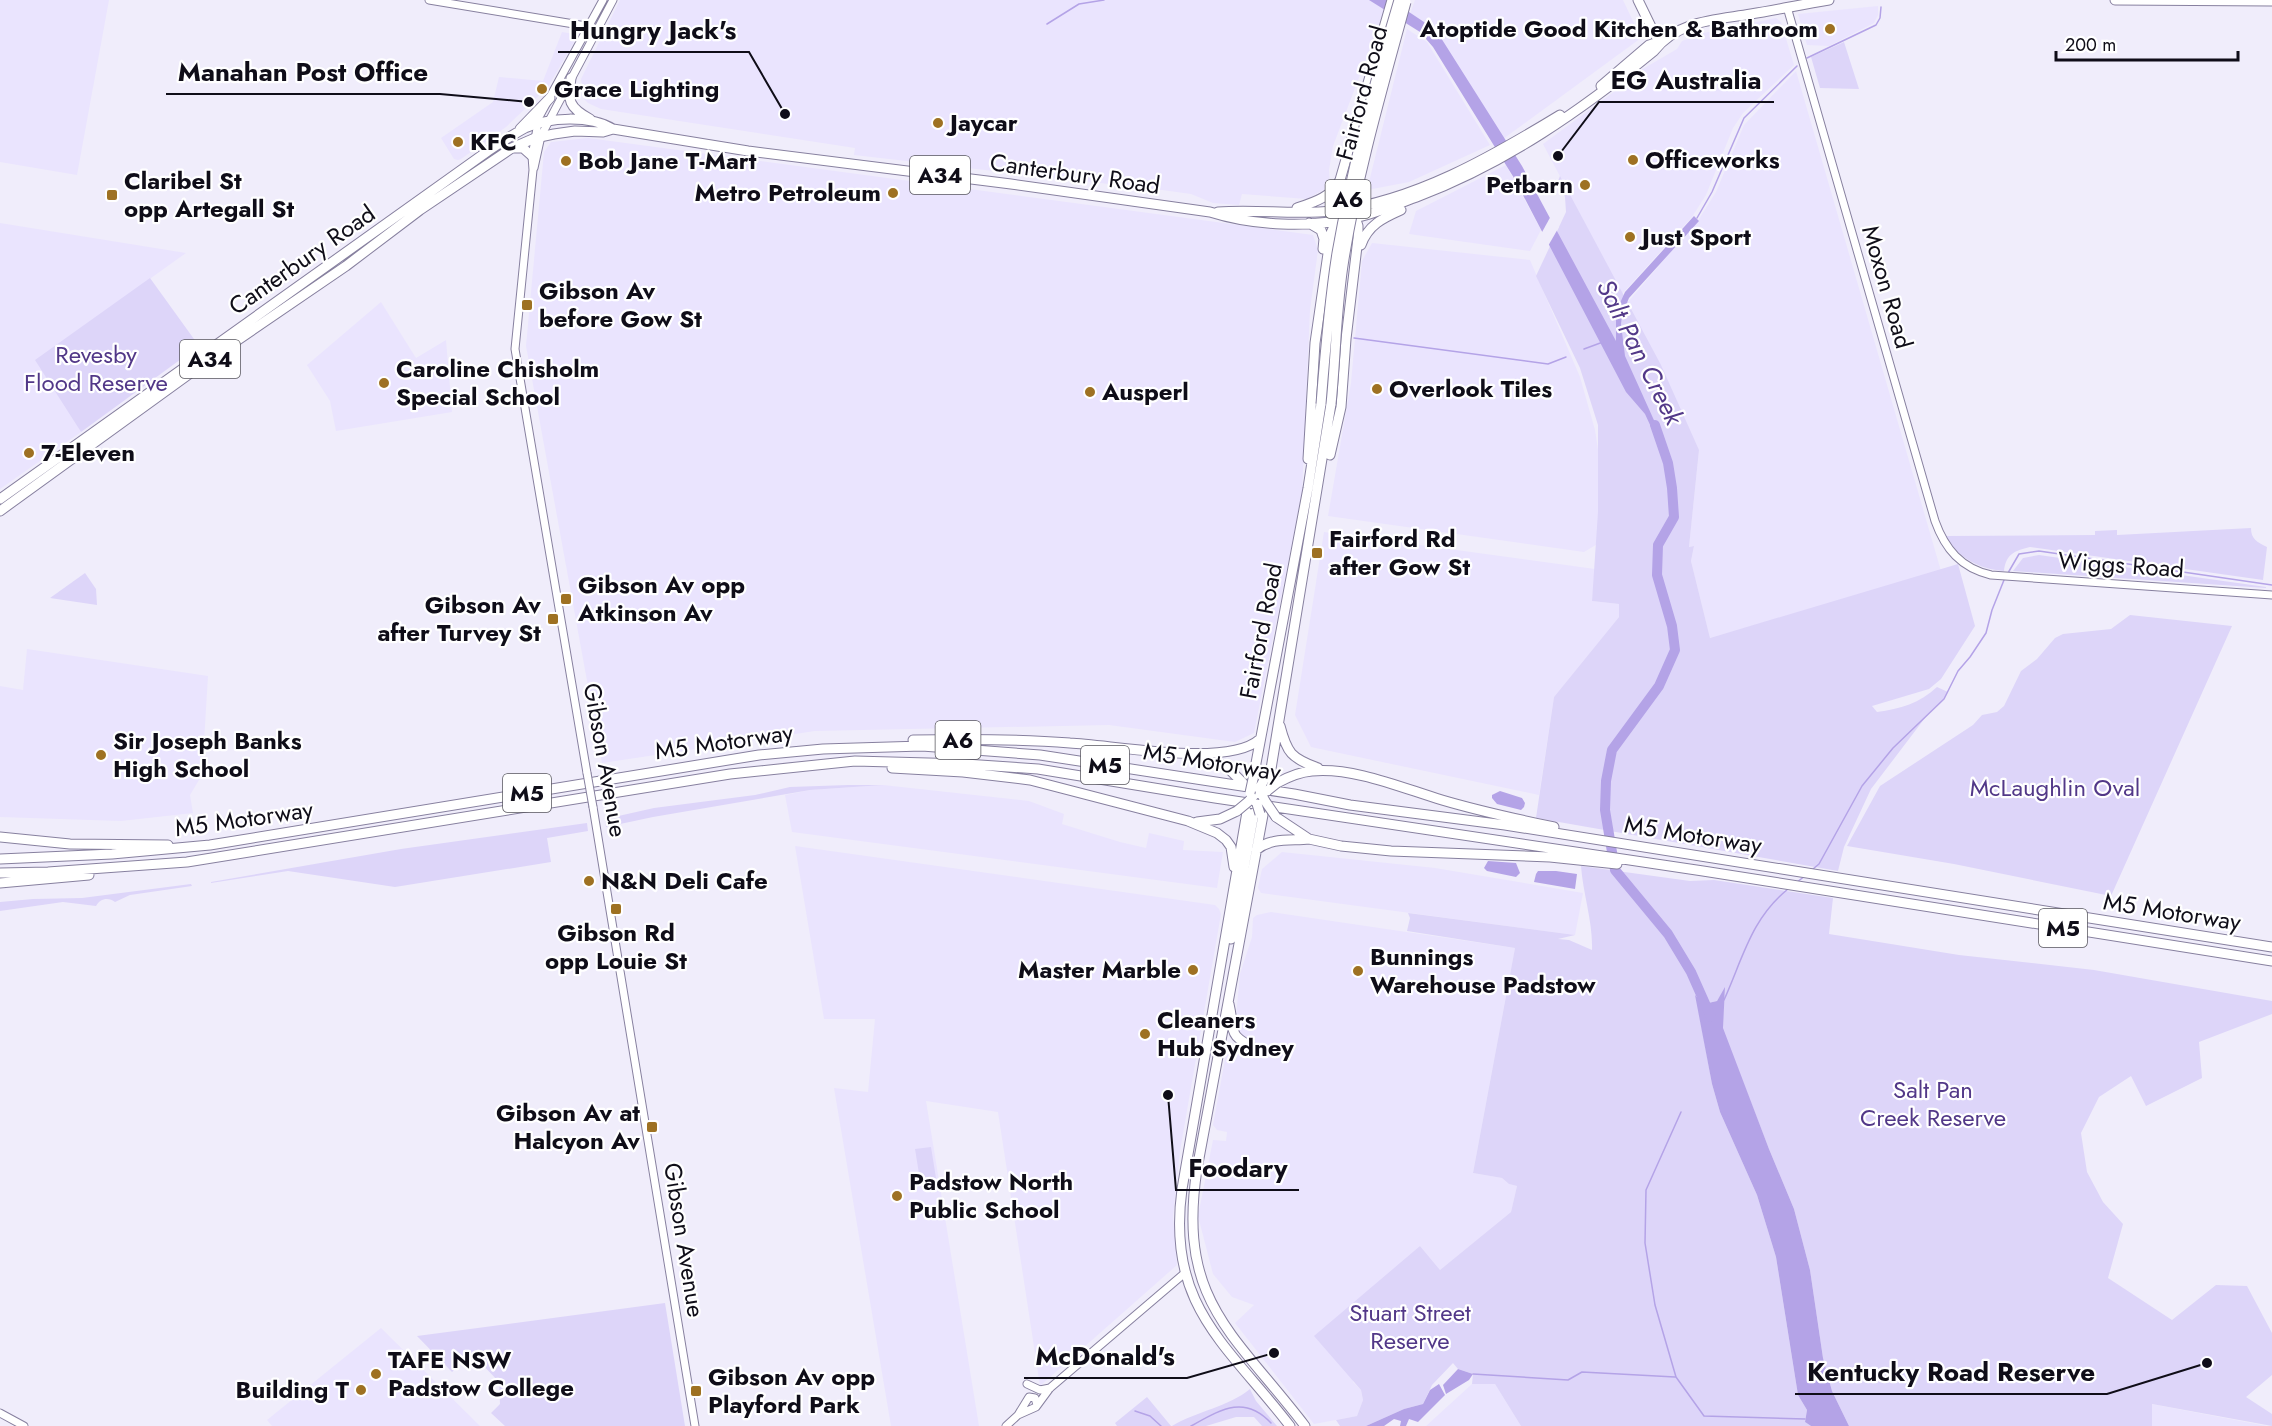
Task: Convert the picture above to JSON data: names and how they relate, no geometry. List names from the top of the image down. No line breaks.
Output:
{"streets":{"highway":["Fairford Road","Canterbury Road","A34","A6","M5 Motorway","M5"],"main road":["Moxon Road","Wiggs Road","Gibson Avenue"]},"crossings":[["Fairford Road","A6"],["Fairford Road","M5"],["Canterbury Road","A6"],["Canterbury Road","Moxon Road"],["Canterbury Road","Gibson Avenue"],["A6","M5 Motorway"],["A6","M5"],["Moxon Road","Wiggs Road"],["M5 Motorway","M5"]],"water":["Salt Pan Creek"],"parks":["Revesby Flood Reserve","McLaughlin Oval","Salt Pan Creek Reserve","Stuart Street Reserve"],"places":{"other":["Atoptide Good Kitchen & Bathroom","Grace Lighting","Manahan Post Office","Hungry Jack's","Jaycar","KFC","EG Australia","Officeworks","Bob Jane T-Mart","Petbarn","Metro Petroleum","Just Sport","Caroline Chisholm Special School","Overlook Tiles","Ausperl","7-Eleven","Sir Joseph Banks High School","N&N Deli Cafe","Master Marble","Bunnings Warehouse Padstow","Cleaners Hub Sydney","Foodary","Padstow North Public School","McDonald's","Kentucky Road Reserve","TAFE NSW Padstow College","Building T"],"transit":["Claribel St opp Artegall St","Gibson Av before Gow St","Fairford Rd after Gow St","Gibson Av opp Atkinson Av","Gibson Av after Turvey St","Gibson Rd opp Louie St","Gibson Av at Halcyon Av","Gibson Av opp Playford Park"]},"scale_bar":"200 m"}
